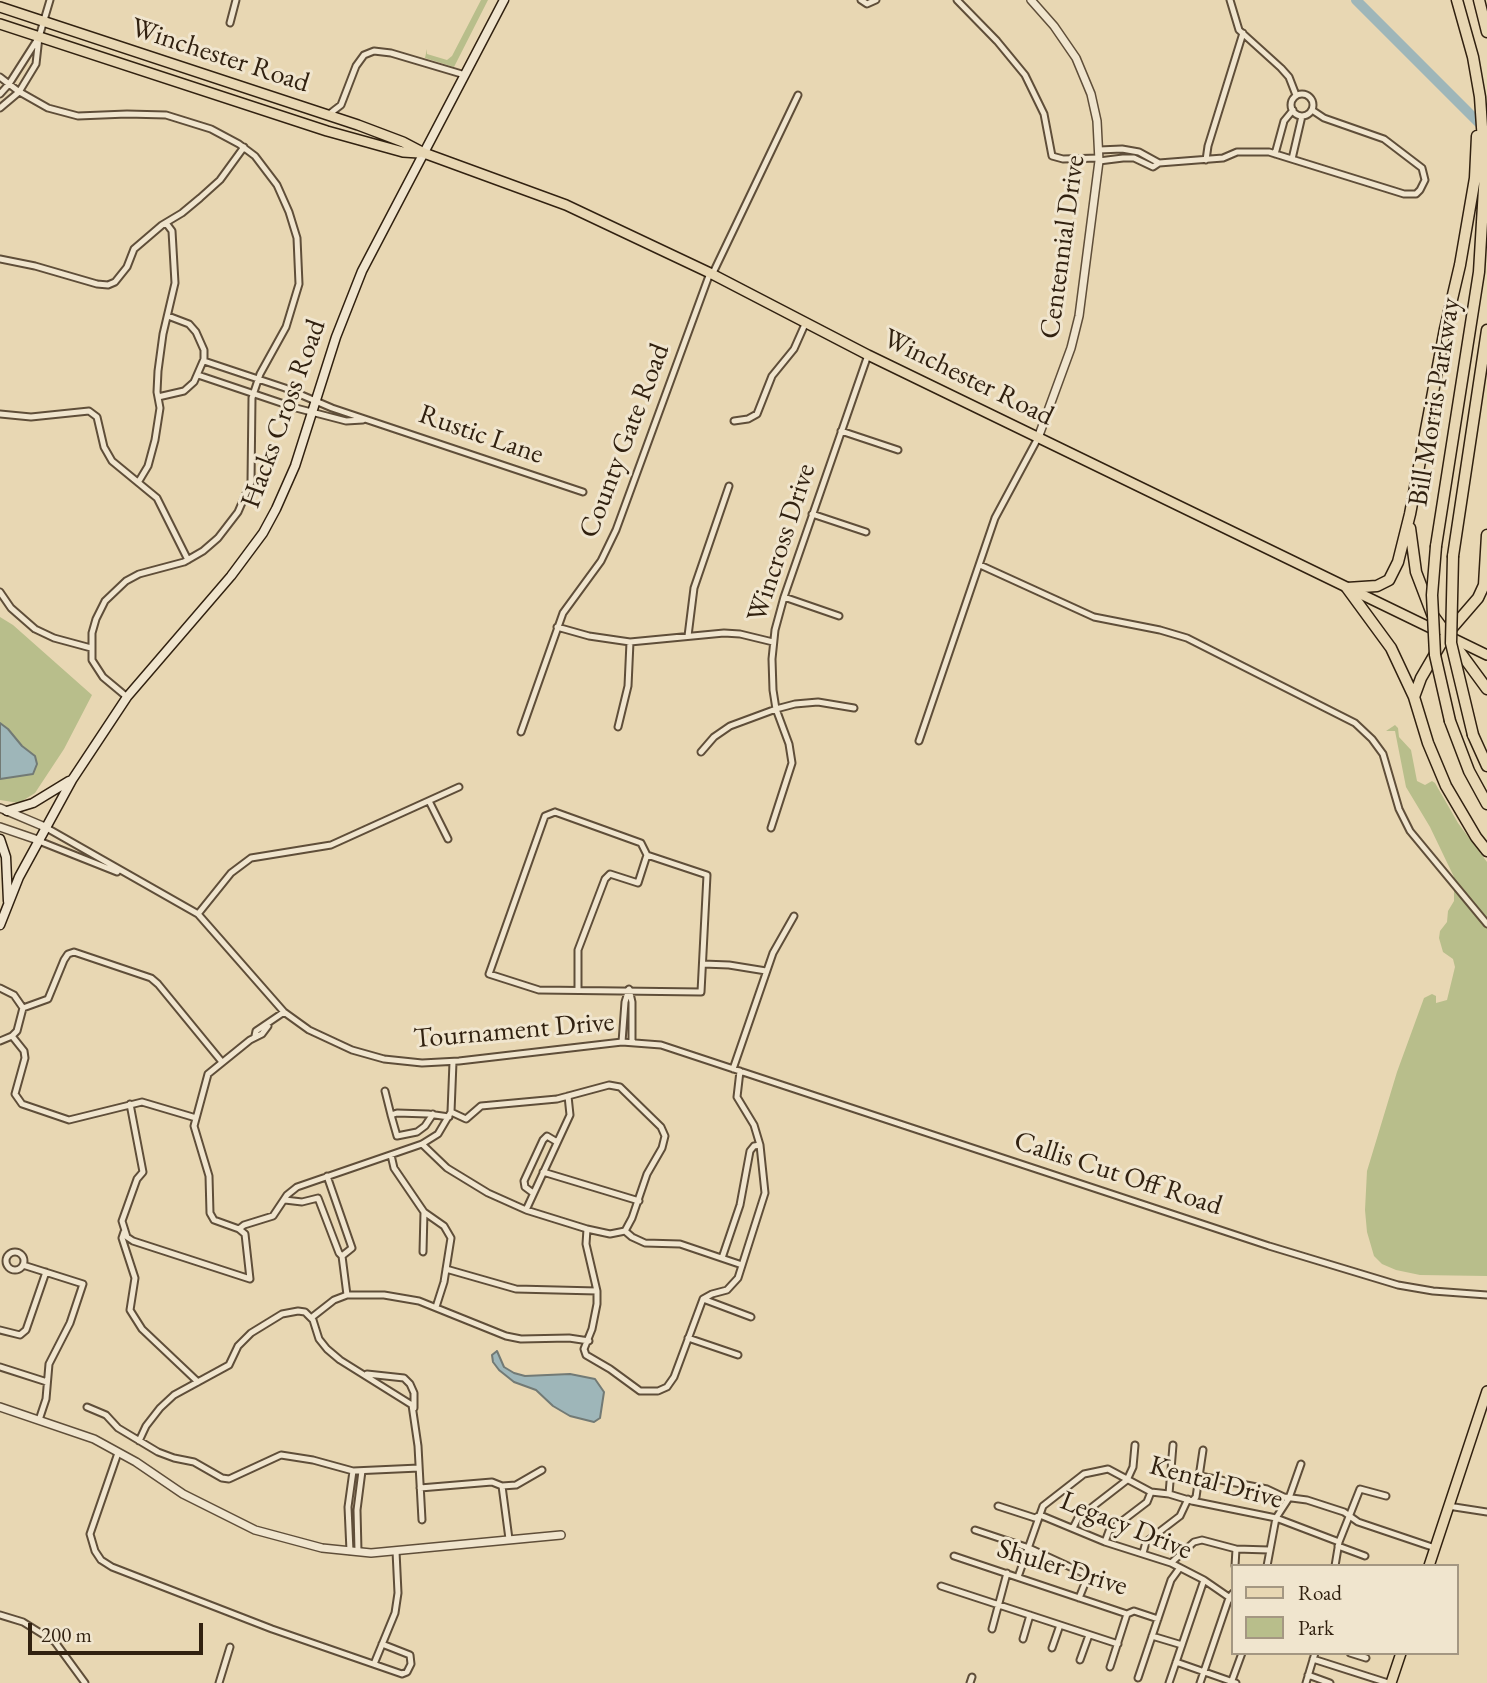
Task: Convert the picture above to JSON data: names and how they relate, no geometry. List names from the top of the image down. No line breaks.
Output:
{"streets":{"highway":["Bill Morris Parkway"],"main road":["Winchester Road","Hacks Cross Road"],"street":["Centennial Drive","Rustic Lane","County Gate Road","Wincross Drive","Tournament Drive","Callis Cut Off Road","Kental Drive","Legacy Drive","Shuler Drive"]},"crossings":[["Winchester Road","Centennial Drive"],["Winchester Road","Hacks Cross Road"],["Winchester Road","County Gate Road"],["Winchester Road","Wincross Drive"],["Hacks Cross Road","Rustic Lane"],["Hacks Cross Road","Tournament Drive"],["Tournament Drive","Callis Cut Off Road"],["Kental Drive","Legacy Drive"],["Kental Drive","Shuler Drive"]],"legend":["Road","Park"],"scale_bar":"200 m"}
